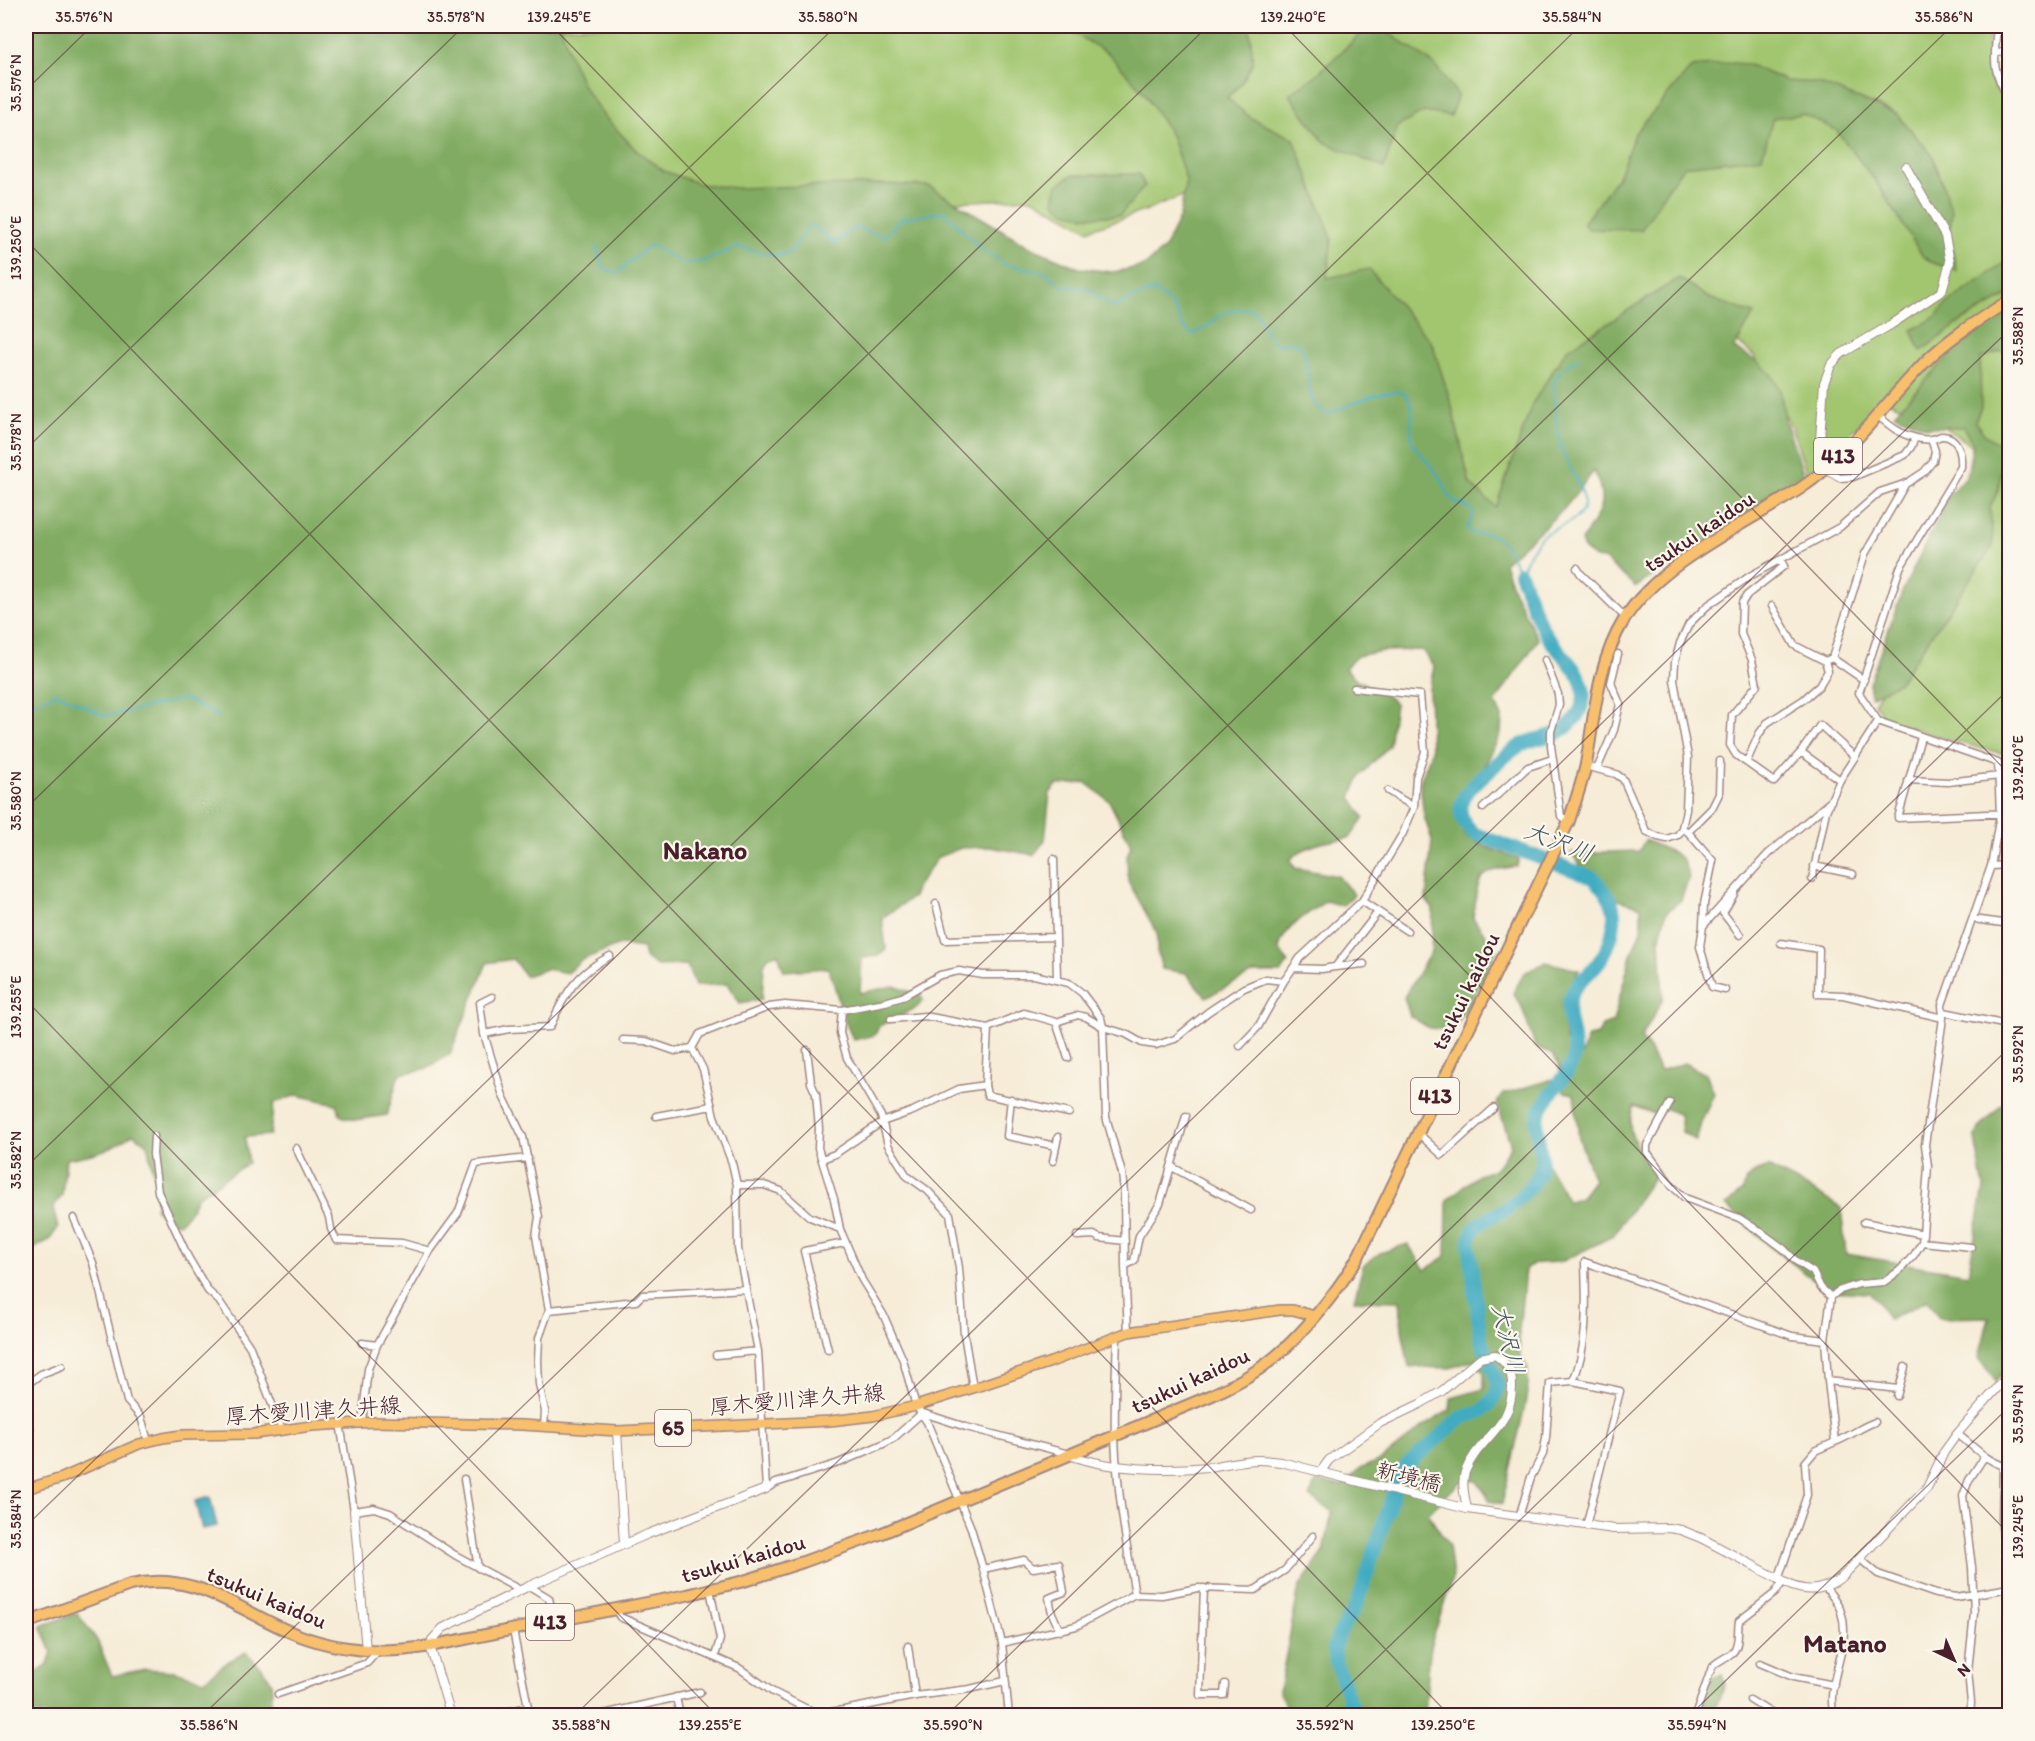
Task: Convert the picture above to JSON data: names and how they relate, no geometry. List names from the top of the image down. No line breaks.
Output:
{"streets":{"highway":["413","tsukui kaidou"],"main road":["厚木愛川津久井線","65"],"street":["新境橋"]},"crossings":[["tsukui kaidou","厚木愛川津久井線"],["tsukui kaidou","新境橋"]],"districts":["Nakano","Matano"],"water":["大沢川"],"north":"bottom right","coordinates":["35.576°N","35.578°N","139.245°E","35.580°N","139.240°E","35.584°N","35.586°N","139.250°E","35.588°N","139.255°E","35.592°N","35.582°N","35.594°N","35.590°N"]}
